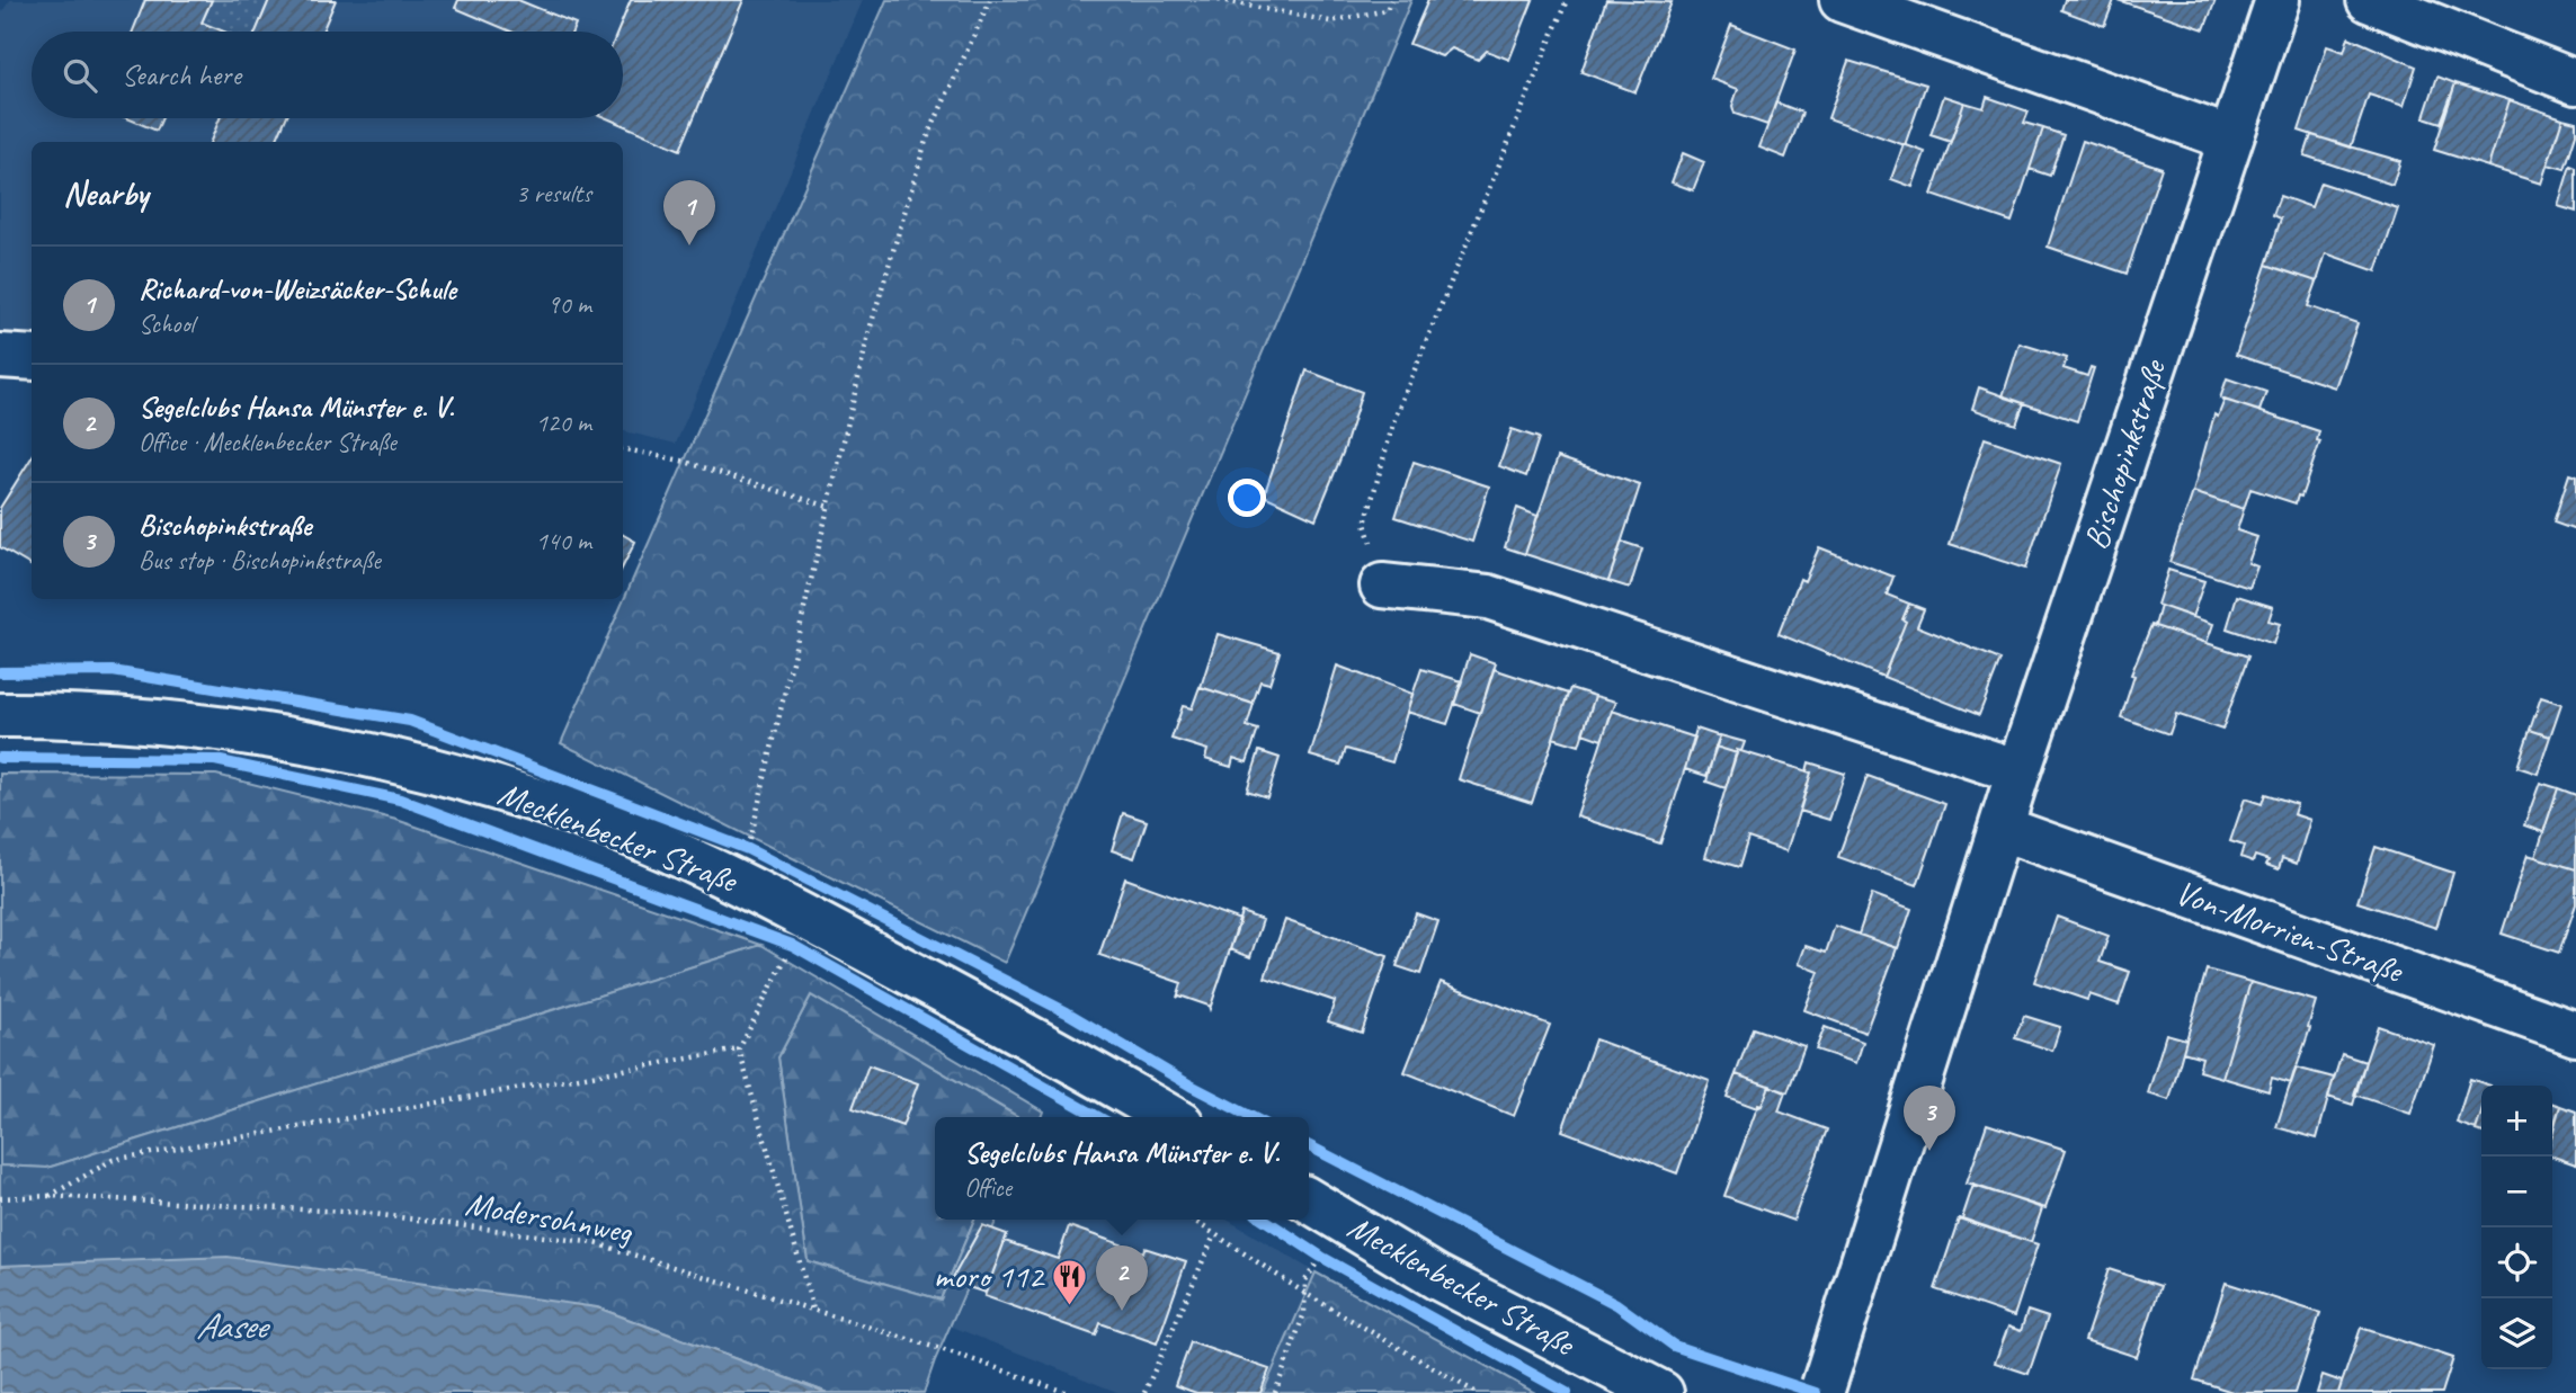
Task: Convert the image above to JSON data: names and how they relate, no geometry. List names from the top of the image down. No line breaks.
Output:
{"streets":{"street":["Bischopinkstraße","Mecklenbecker Straße","Von-Morrien-Straße"],"path":["Modersohnweg"]},"crossings":[["Bischopinkstraße","Von-Morrien-Straße"]],"water":["Aasee"],"places":{"restaurant":["moro 112"]},"page":{"search":"Search here","heading":["Nearby","3 results"],"pins":["1","3","2"],"list":[{"mark":"1","name":"Richard-von-Weizsäcker-Schule","note":"School","value":"90 m"},{"mark":"2","name":"Segelclubs Hansa Münster e. V.","note":"Office · Mecklenbecker Straße","value":"120 m"},{"mark":"3","name":"Bischopinkstraße","note":"Bus stop · Bischopinkstraße","value":"140 m"}],"map_buttons":["+","−"],"popup":["Segelclubs Hansa Münster e. V.","Office"]}}
